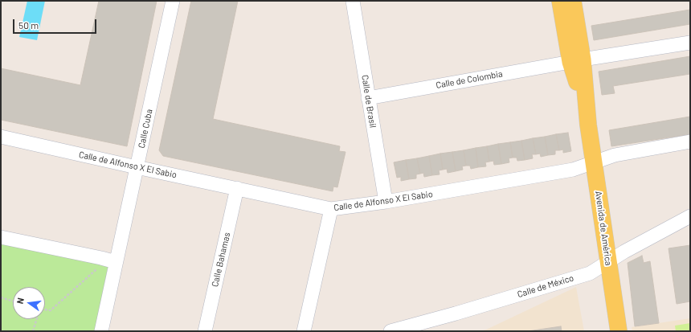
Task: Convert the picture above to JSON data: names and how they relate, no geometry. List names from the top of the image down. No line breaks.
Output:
{"streets":{"main road":["Avenida de América"],"street":["Calle de Colombia","Calle de Brasil","Calle Cuba","Calle de Alfonso X El Sabio","Calle Bahamas","Calle de México"]},"crossings":[["Calle de Colombia","Calle de Brasil"],["Calle de Colombia","Avenida de América"],["Calle de Brasil","Calle de Alfonso X El Sabio"],["Calle Cuba","Calle de Alfonso X El Sabio"],["Calle de Alfonso X El Sabio","Avenida de América"],["Calle de Alfonso X El Sabio","Calle Bahamas"],["Avenida de América","Calle de México"]],"scale_bar":"50 m","north":"left"}
